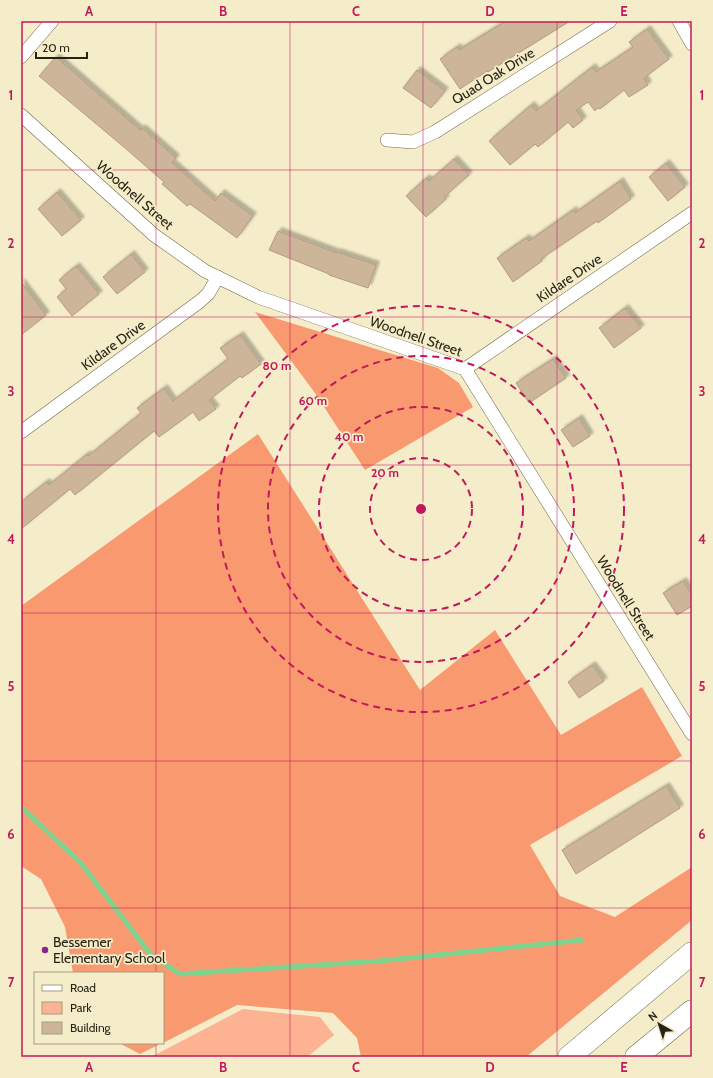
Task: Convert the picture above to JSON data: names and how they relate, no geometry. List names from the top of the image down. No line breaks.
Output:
{"streets":{"street":["Quad Oak Drive","Woodnell Street","Kildare Drive"]},"crossings":[["Woodnell Street","Kildare Drive"]],"places":["Bessemer Elementary School"],"legend":["Road","Park","Building"],"scale_bar":"20 m","north":"top left","grid":{"columns":["A","B","C","D","E"],"rows":["1","2","3","4","5","6","7"]},"rings":["80 m","60 m","40 m","20 m"]}
